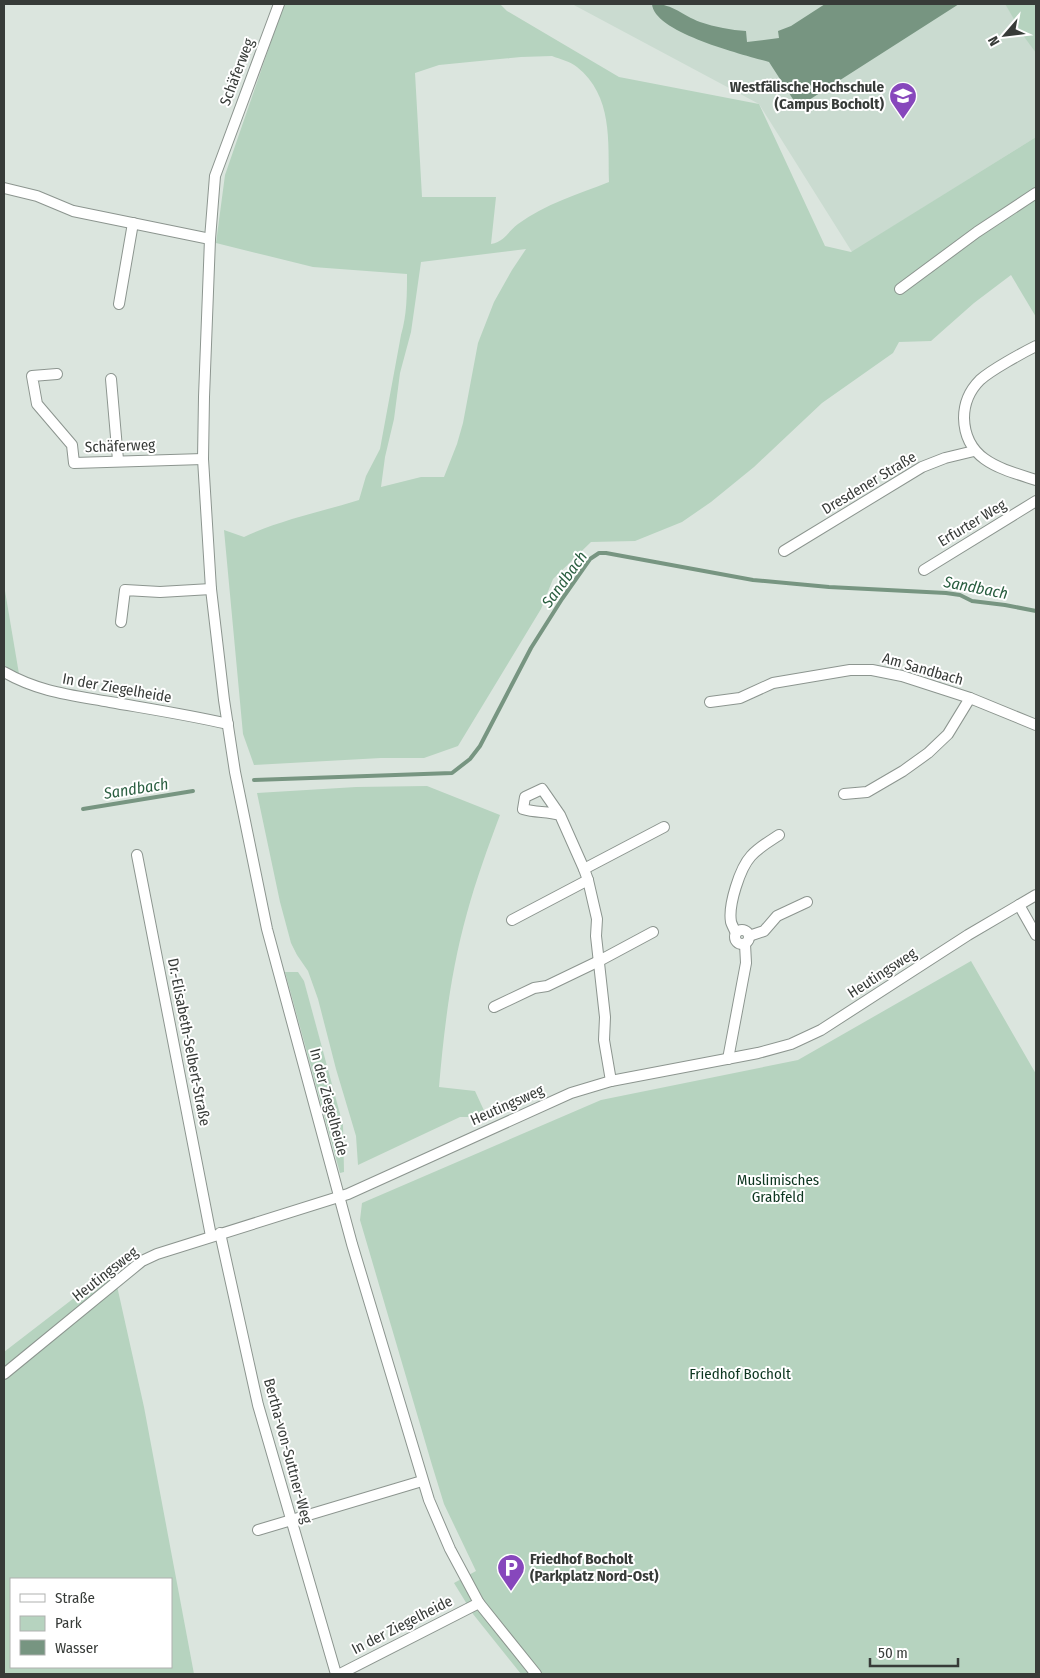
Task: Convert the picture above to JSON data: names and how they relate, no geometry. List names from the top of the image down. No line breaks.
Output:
{"streets":{"street":["Schäferweg","Dresdener Straße","Erfurter Weg","Am Sandbach","In der Ziegelheide","Heutingsweg","Dr.-Elisabeth-Selbert-Straße","Bertha-von-Suttner-Weg"]},"crossings":[["Schäferweg","In der Ziegelheide"],["In der Ziegelheide","Heutingsweg"],["In der Ziegelheide","Bertha-von-Suttner-Weg"],["Heutingsweg","Dr.-Elisabeth-Selbert-Straße"],["Heutingsweg","Bertha-von-Suttner-Weg"],["Dr.-Elisabeth-Selbert-Straße","Bertha-von-Suttner-Weg"]],"water":["Sandbach"],"parks":["Muslimisches Grabfeld","Friedhof Bocholt"],"places":{"school or university":["Westfälische Hochschule (Campus Bocholt)"],"parking":["Friedhof Bocholt (Parkplatz Nord-Ost)"]},"legend":["Straße","Park","Wasser"],"scale_bar":"50 m","north":"bottom left"}
